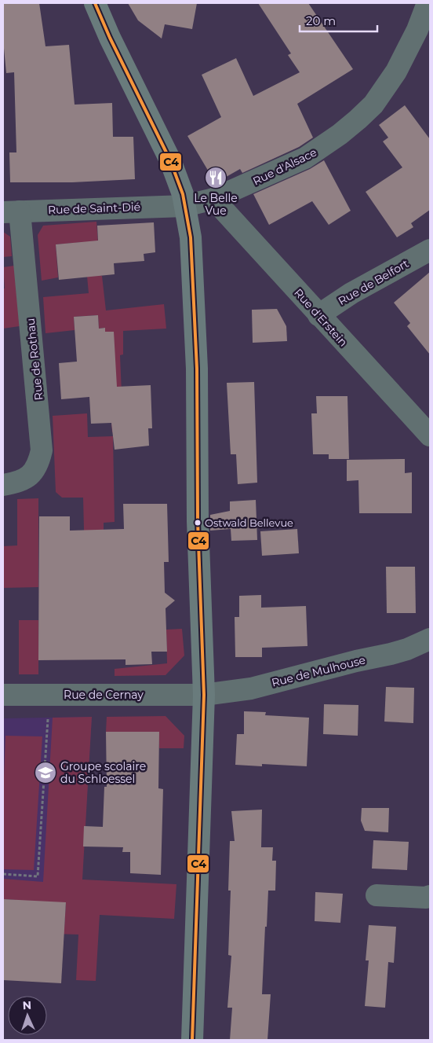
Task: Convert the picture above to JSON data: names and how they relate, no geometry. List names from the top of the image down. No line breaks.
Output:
{"streets":{"street":["Rue d'Alsace","Rue de Saint-Dié","Rue de Belfort","Rue d'Erstein","Rue de Rothau","Rue de Mulhouse","Rue de Cernay"]},"crossings":[["Rue d'Alsace","Rue de Saint-Dié"],["Rue d'Alsace","Rue d'Erstein"],["Rue de Saint-Dié","Rue de Rothau"],["Rue de Belfort","Rue d'Erstein"],["Rue de Mulhouse","Rue de Cernay"]],"places":{"restaurant":["Le Belle Vue"],"other":["Ostwald Bellevue"],"school or university":["Groupe scolaire du Schloessel"]},"lines":["transit line C4"],"scale_bar":"20 m","north":"top"}
